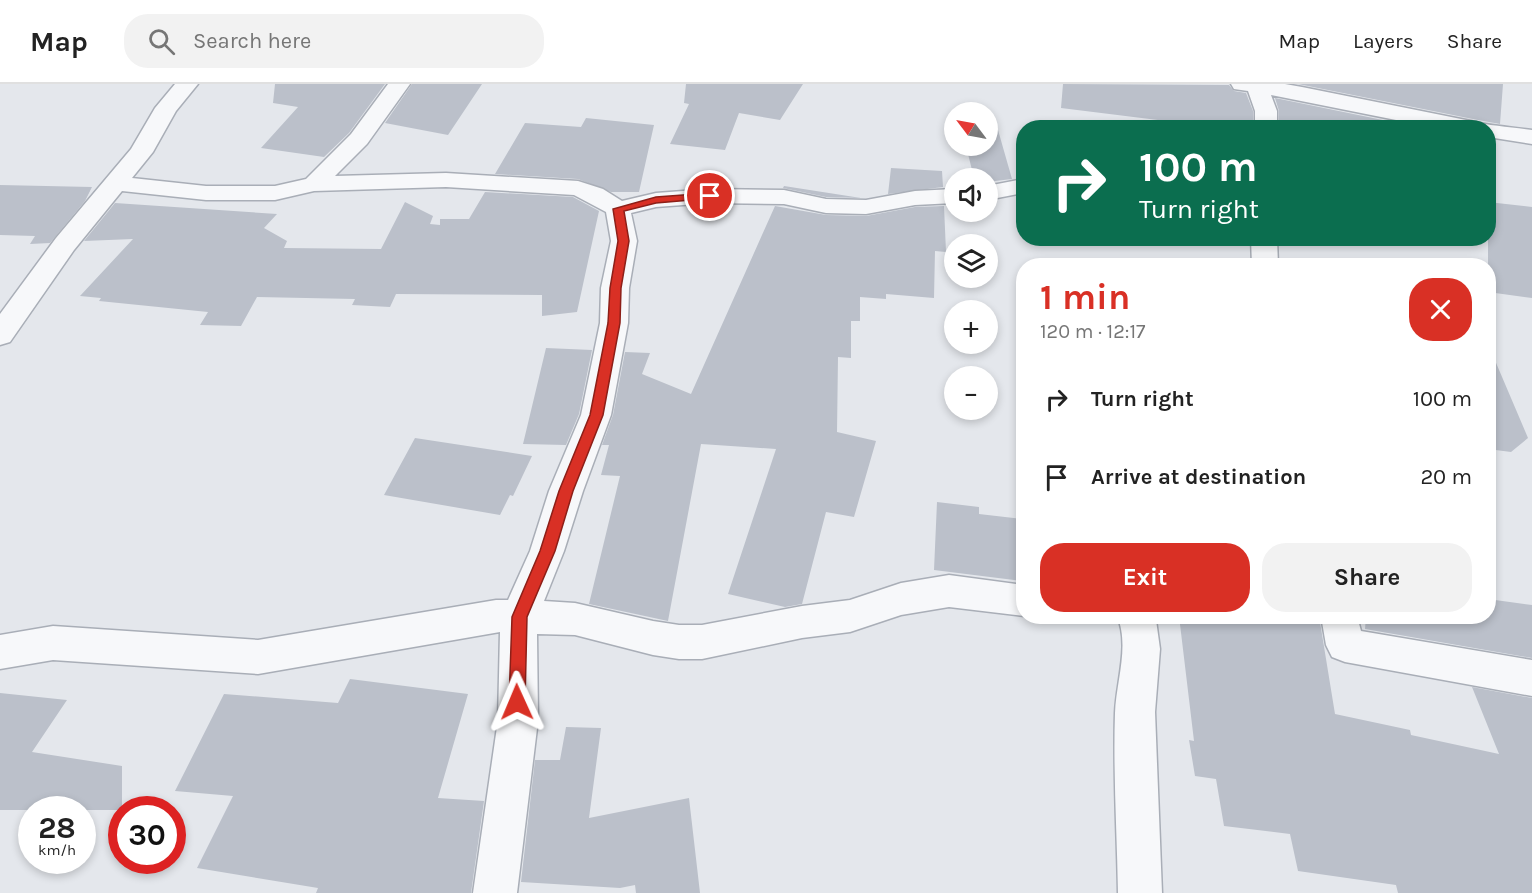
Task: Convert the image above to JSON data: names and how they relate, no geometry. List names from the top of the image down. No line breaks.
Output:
{"north":"top left","page":{"header":"Map","search":"Search here","nav":["Map","Layers","Share"],"map_buttons":["+","−"],"turn":["100 m","Turn right"],"heading":["1 min","120 m · 12:17"],"list":[{"name":"Turn right","value":"100 m"},{"name":"Arrive at destination","value":"20 m"}],"buttons":["Exit","Share"],"speed":"28 km/h","limit":"30"}}
